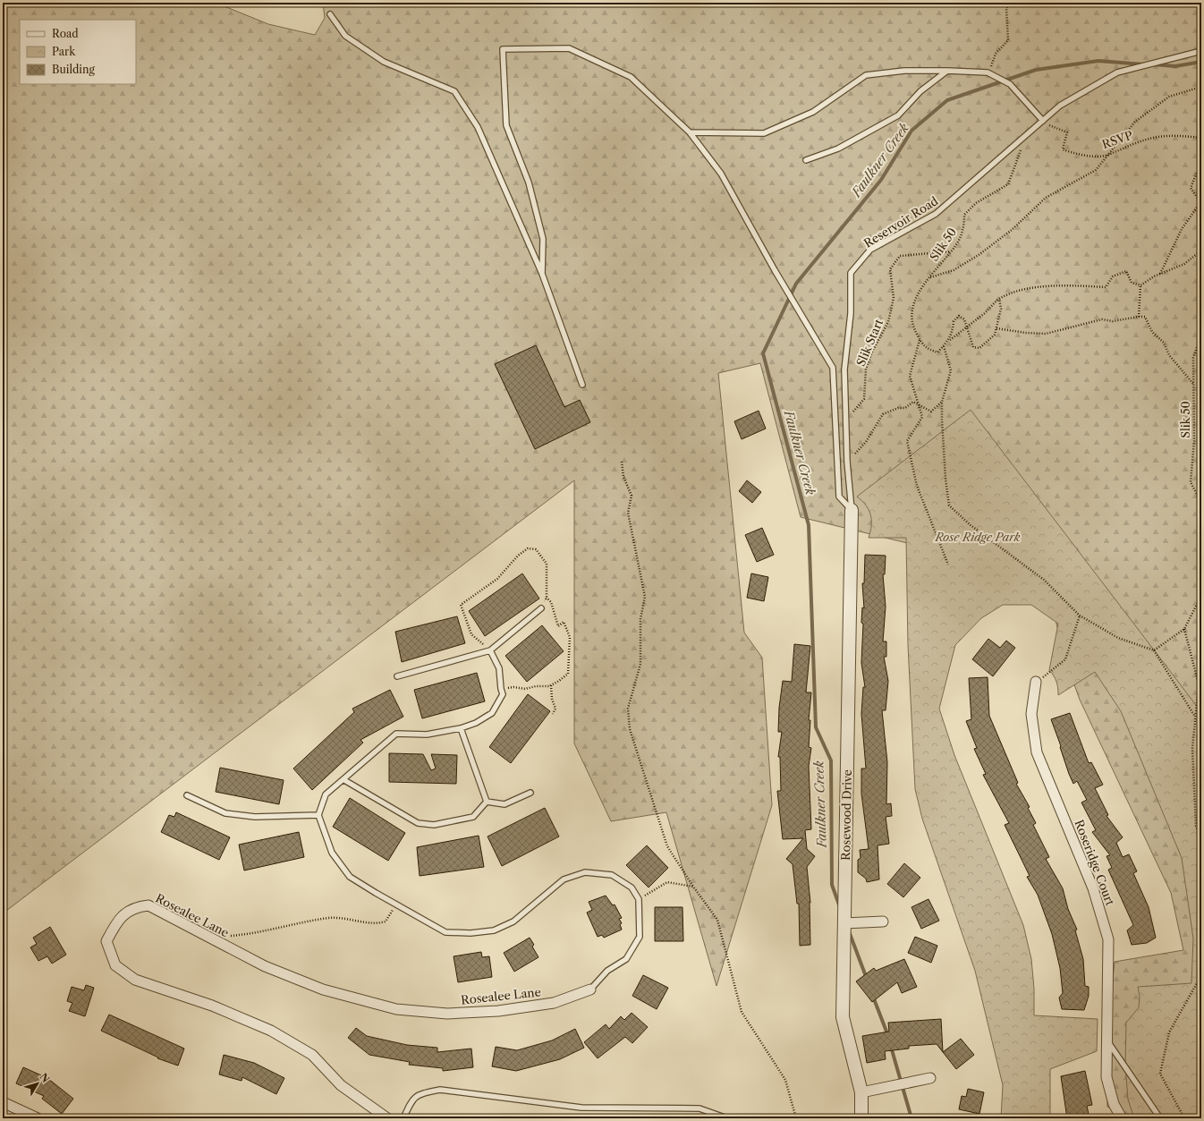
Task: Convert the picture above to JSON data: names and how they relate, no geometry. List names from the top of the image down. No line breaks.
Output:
{"streets":{"street":["Rosewood Drive","Roseridge Court","Rosealee Lane"],"lane":["Reservoir Road"],"path":["RSVP","Slik 50","Slik Start"]},"crossings":[["RSVP","Reservoir Road"],["Reservoir Road","Slik 50"],["Reservoir Road","Slik Start"],["Reservoir Road","Rosewood Drive"],["Slik 50","Slik Start"]],"water":["Faulkner Creek"],"parks":["Rose Ridge Park"],"legend":["Road","Park","Building"],"north":"top right"}
